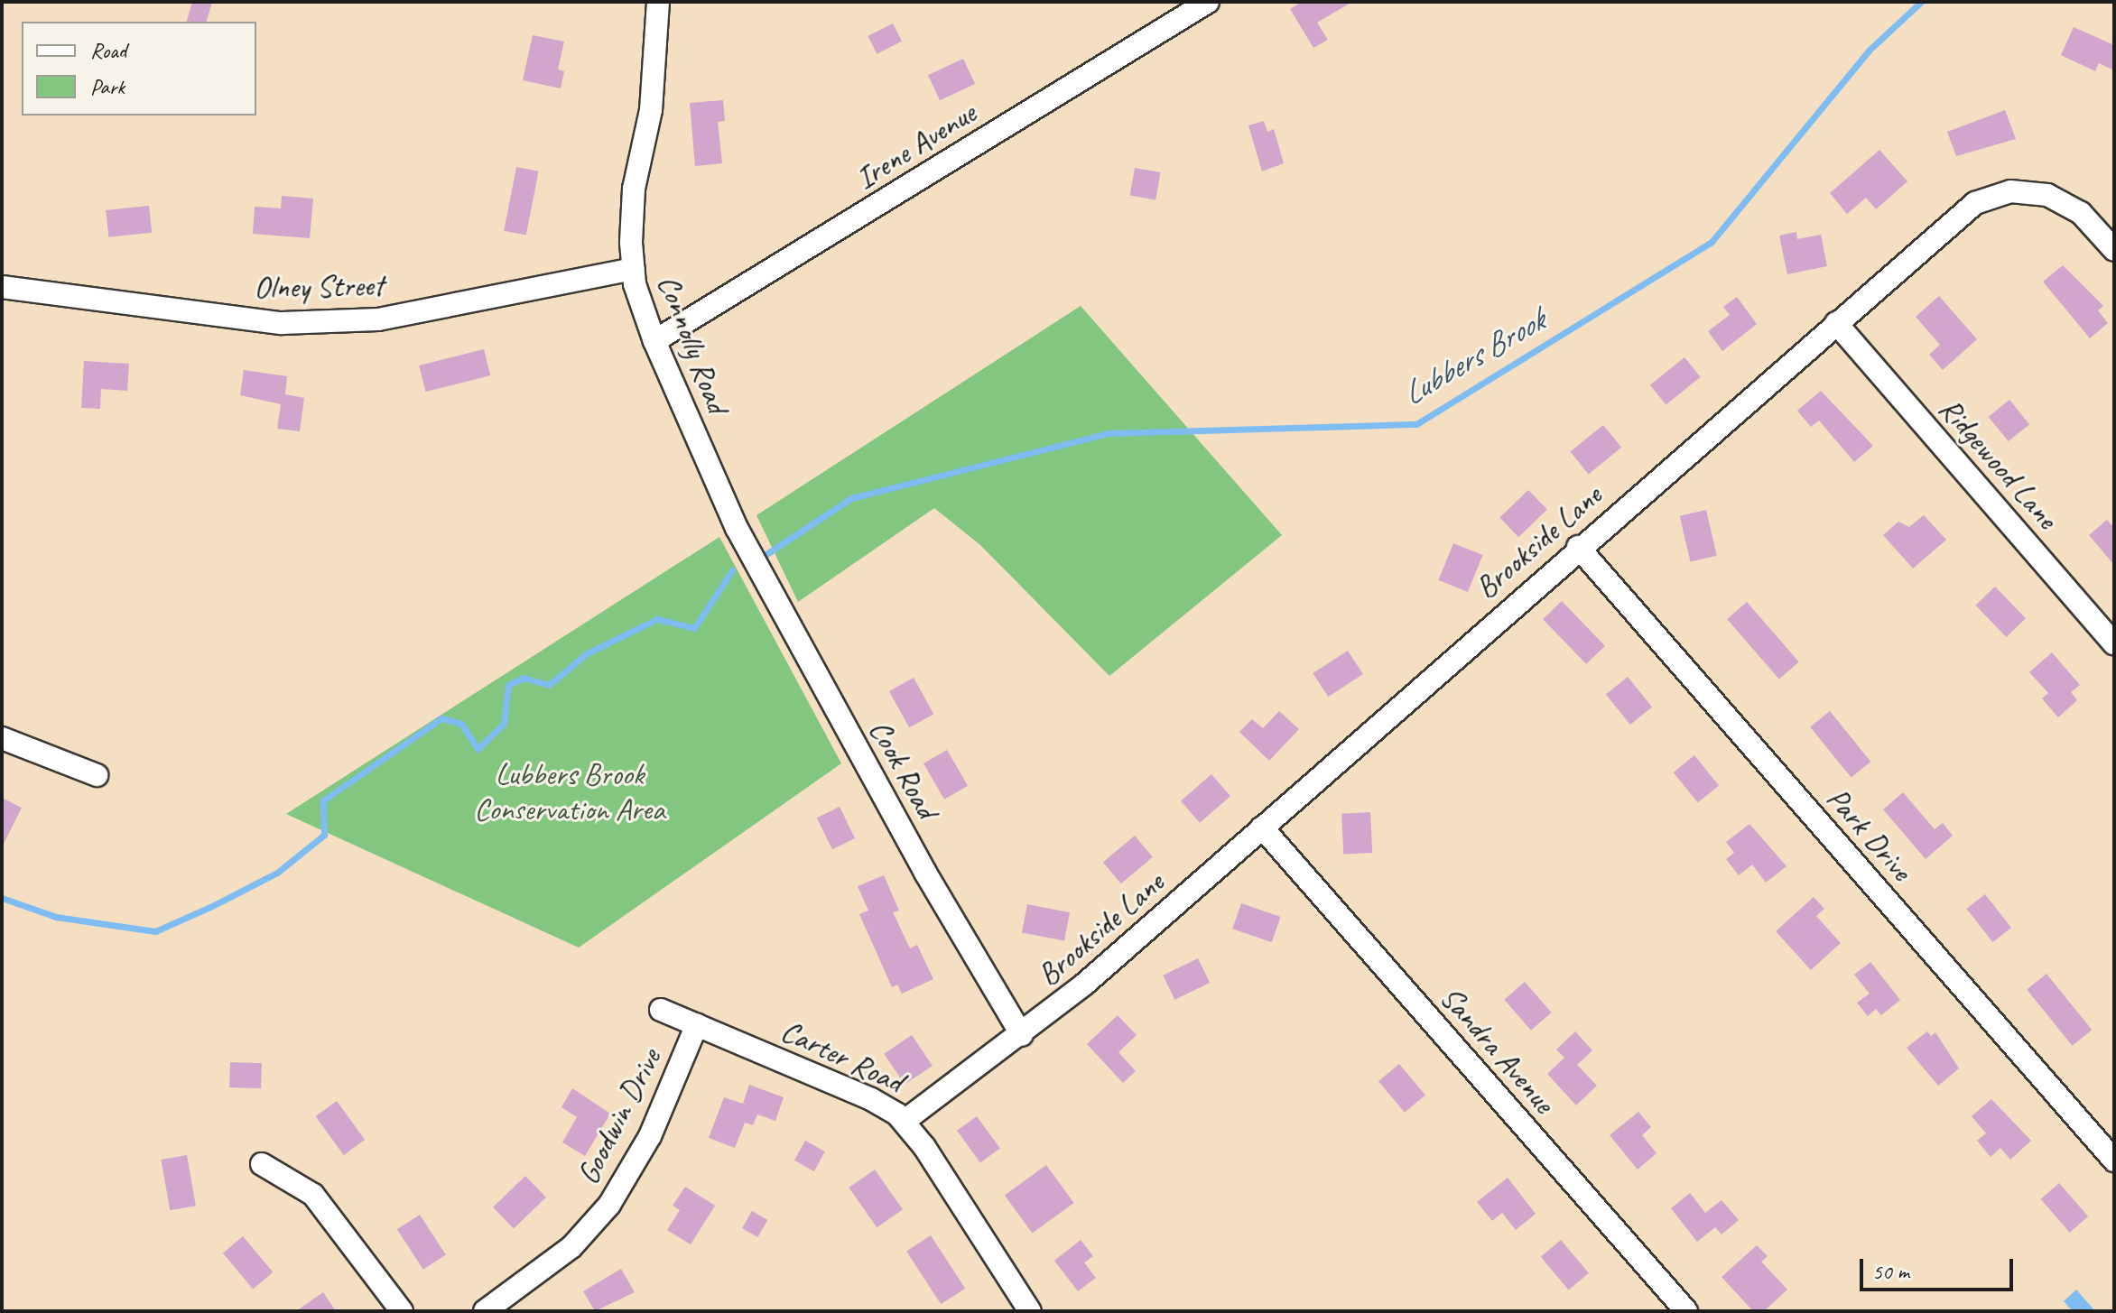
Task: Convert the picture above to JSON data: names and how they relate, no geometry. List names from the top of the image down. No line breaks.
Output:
{"streets":{"street":["Irene Avenue","Olney Street","Connolly Road","Ridgewood Lane","Brookside Lane","Cook Road","Park Drive","Sandra Avenue","Carter Road","Goodwin Drive"]},"crossings":[["Irene Avenue","Connolly Road"],["Olney Street","Connolly Road"],["Connolly Road","Cook Road"],["Ridgewood Lane","Brookside Lane"],["Brookside Lane","Cook Road"],["Brookside Lane","Park Drive"],["Brookside Lane","Sandra Avenue"],["Brookside Lane","Carter Road"],["Carter Road","Goodwin Drive"]],"water":["Lubbers Brook"],"parks":["Lubbers Brook Conservation Area"],"legend":["Road","Park"],"scale_bar":"50 m"}
